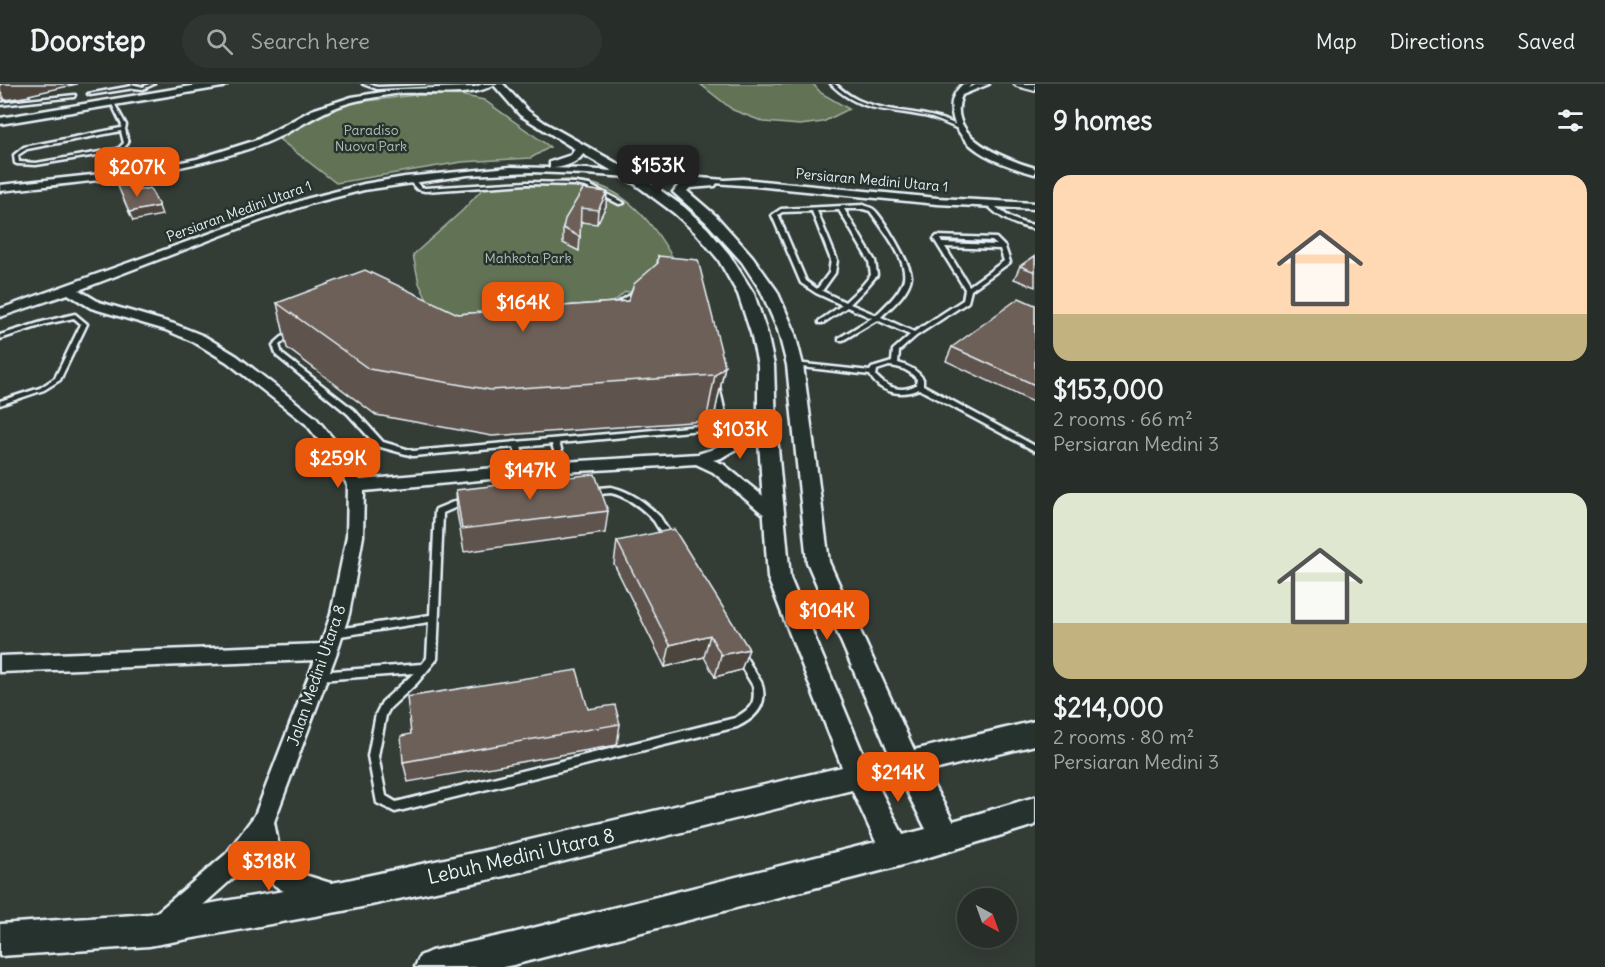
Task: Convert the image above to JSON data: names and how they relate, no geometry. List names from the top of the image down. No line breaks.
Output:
{"streets":{"street":["Persiaran Medini Utara 1","Jalan Medini Utara 8","Lebuh Medini Utara 8"]},"crossings":[["Persiaran Medini Utara 1","Jalan Medini Utara 8"],["Jalan Medini Utara 8","Lebuh Medini Utara 8"]],"parks":["Paradiso Nuova Park","Mahkota Park"],"north":"bottom right","page":{"header":"Doorstep","search":"Search here","nav":["Map","Directions","Saved"],"heading":"9 homes","price":["$153K","$207K","$164K","$103K","$259K","$147K","$104K","$214K","$318K"],"list":[{"name":"$153,000","note":"2 rooms · 66 m² · Persiaran Medini 3"},{"name":"$214,000","note":"2 rooms · 80 m² · Persiaran Medini 3"}]}}
